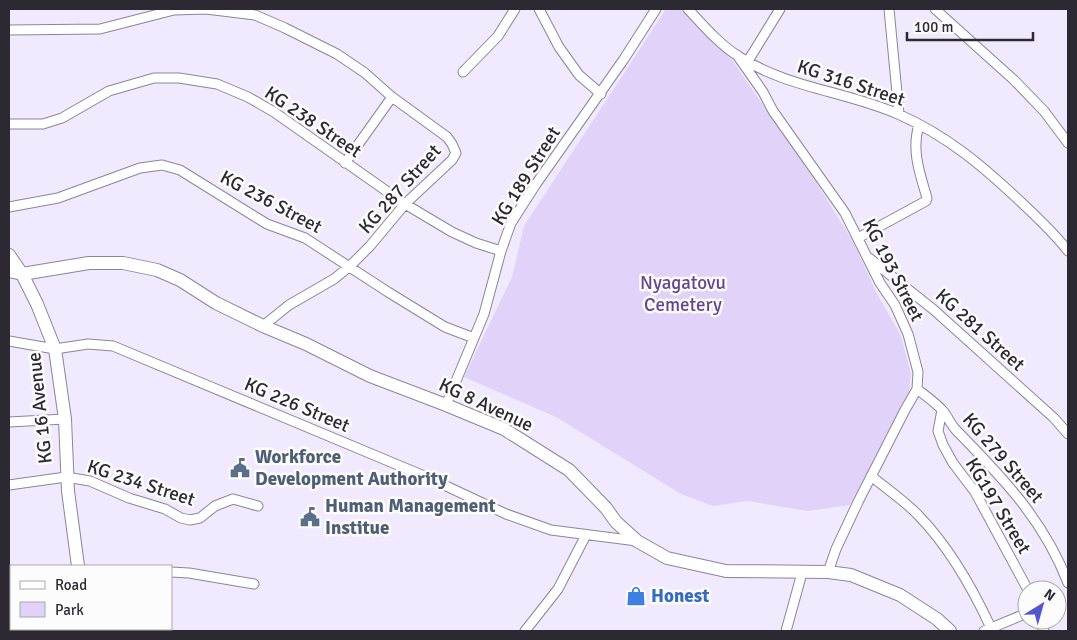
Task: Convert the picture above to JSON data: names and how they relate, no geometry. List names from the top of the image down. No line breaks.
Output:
{"streets":{"street":["KG 316 Street","KG 238 Street","KG 189 Street","KG 287 Street","KG 236 Street","KG 193 Street","KG 281 Street","KG 226 Street","KG 8 Avenue","KG 16 Avenue","KG 279 Street","KG 234 Street","KG197 Street"]},"crossings":[["KG 316 Street","KG 193 Street"],["KG 238 Street","KG 189 Street"],["KG 238 Street","KG 287 Street"],["KG 189 Street","KG 236 Street"],["KG 189 Street","KG 8 Avenue"],["KG 287 Street","KG 236 Street"],["KG 287 Street","KG 8 Avenue"],["KG 193 Street","KG 281 Street"],["KG 193 Street","KG 279 Street"],["KG 226 Street","KG 8 Avenue"],["KG 226 Street","KG 16 Avenue"],["KG 8 Avenue","KG 16 Avenue"],["KG 16 Avenue","KG 234 Street"],["KG 279 Street","KG197 Street"]],"parks":["Nyagatovu Cemetery"],"places":{"public building":["Workforce Development Authority","Human Management Institue"],"shop":["Honest"]},"legend":["Road","Park"],"scale_bar":"100 m","north":"top right"}
